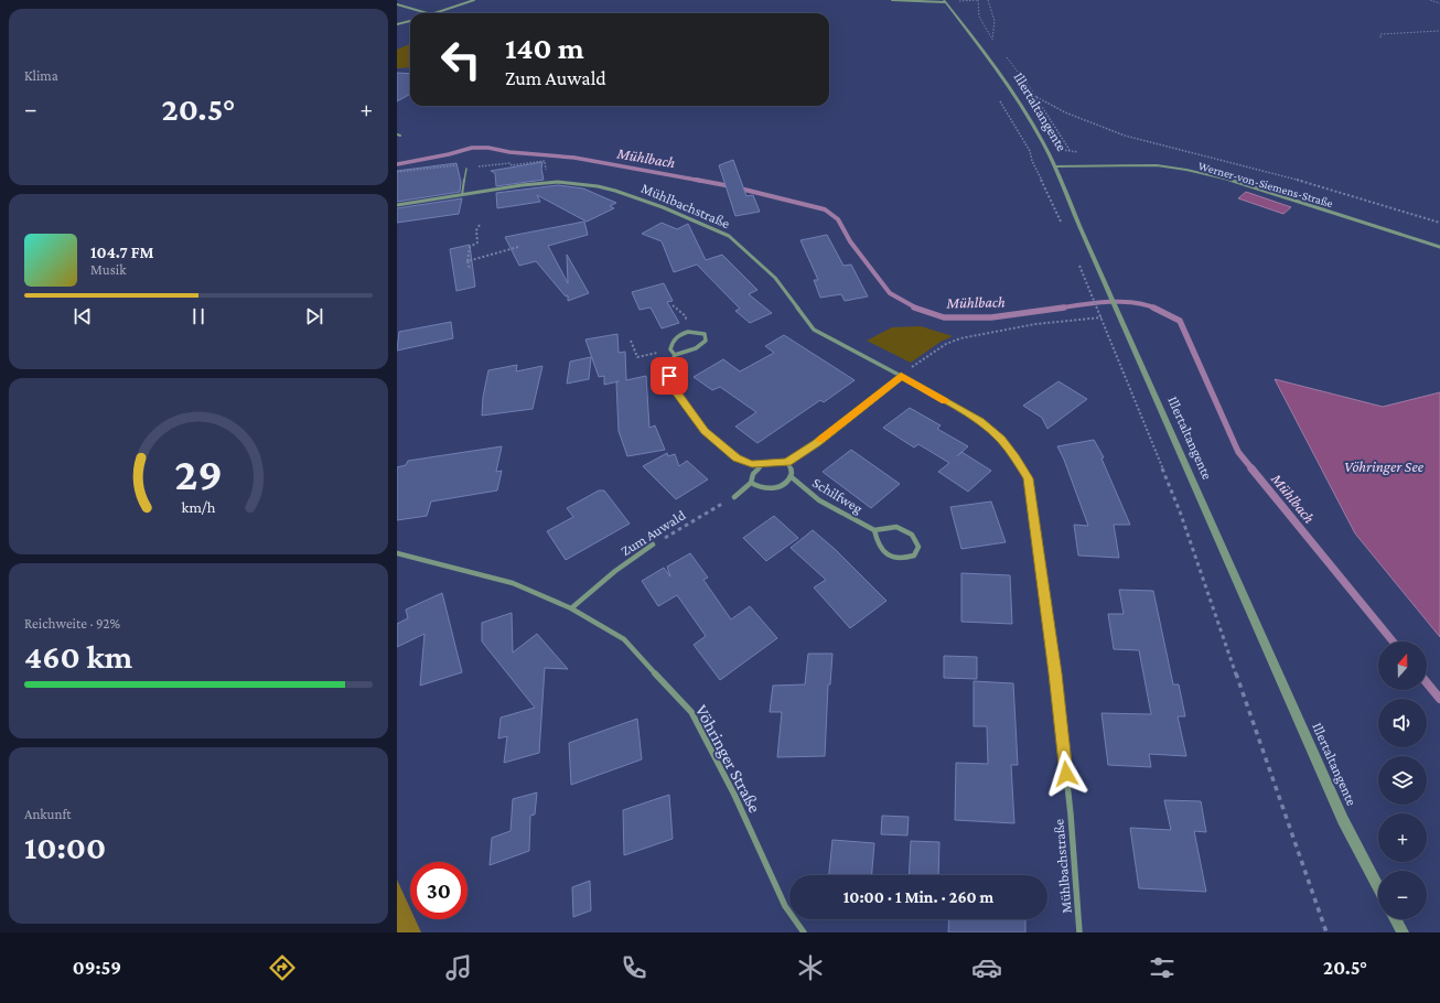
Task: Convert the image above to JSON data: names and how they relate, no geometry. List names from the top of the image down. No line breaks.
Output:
{"streets":{"street":["Illertaltangente","Werner-von-Siemens-Straße","Mühlbachstraße","Schilfweg","Zum Auwald","Vöhringer Straße"]},"crossings":[["Illertaltangente","Werner-von-Siemens-Straße"],["Zum Auwald","Vöhringer Straße"]],"water":["Mühlbach","Vöhringer See"],"north":"top","page":{"tile":["Klima",["Reichweite · 92%","460 km"],["Ankunft","10:00"]],"turn":["140 m","Zum Auwald"],"heat":["−","20.5°","+"],"song":["104.7 FM","Musik"],"map_buttons":["+","−"],"limit":"30","trip":"10:00 · 1 Min. · 260 m","tabs":["09:59","20.5°"],"gauge":["29","km/h"]}}
